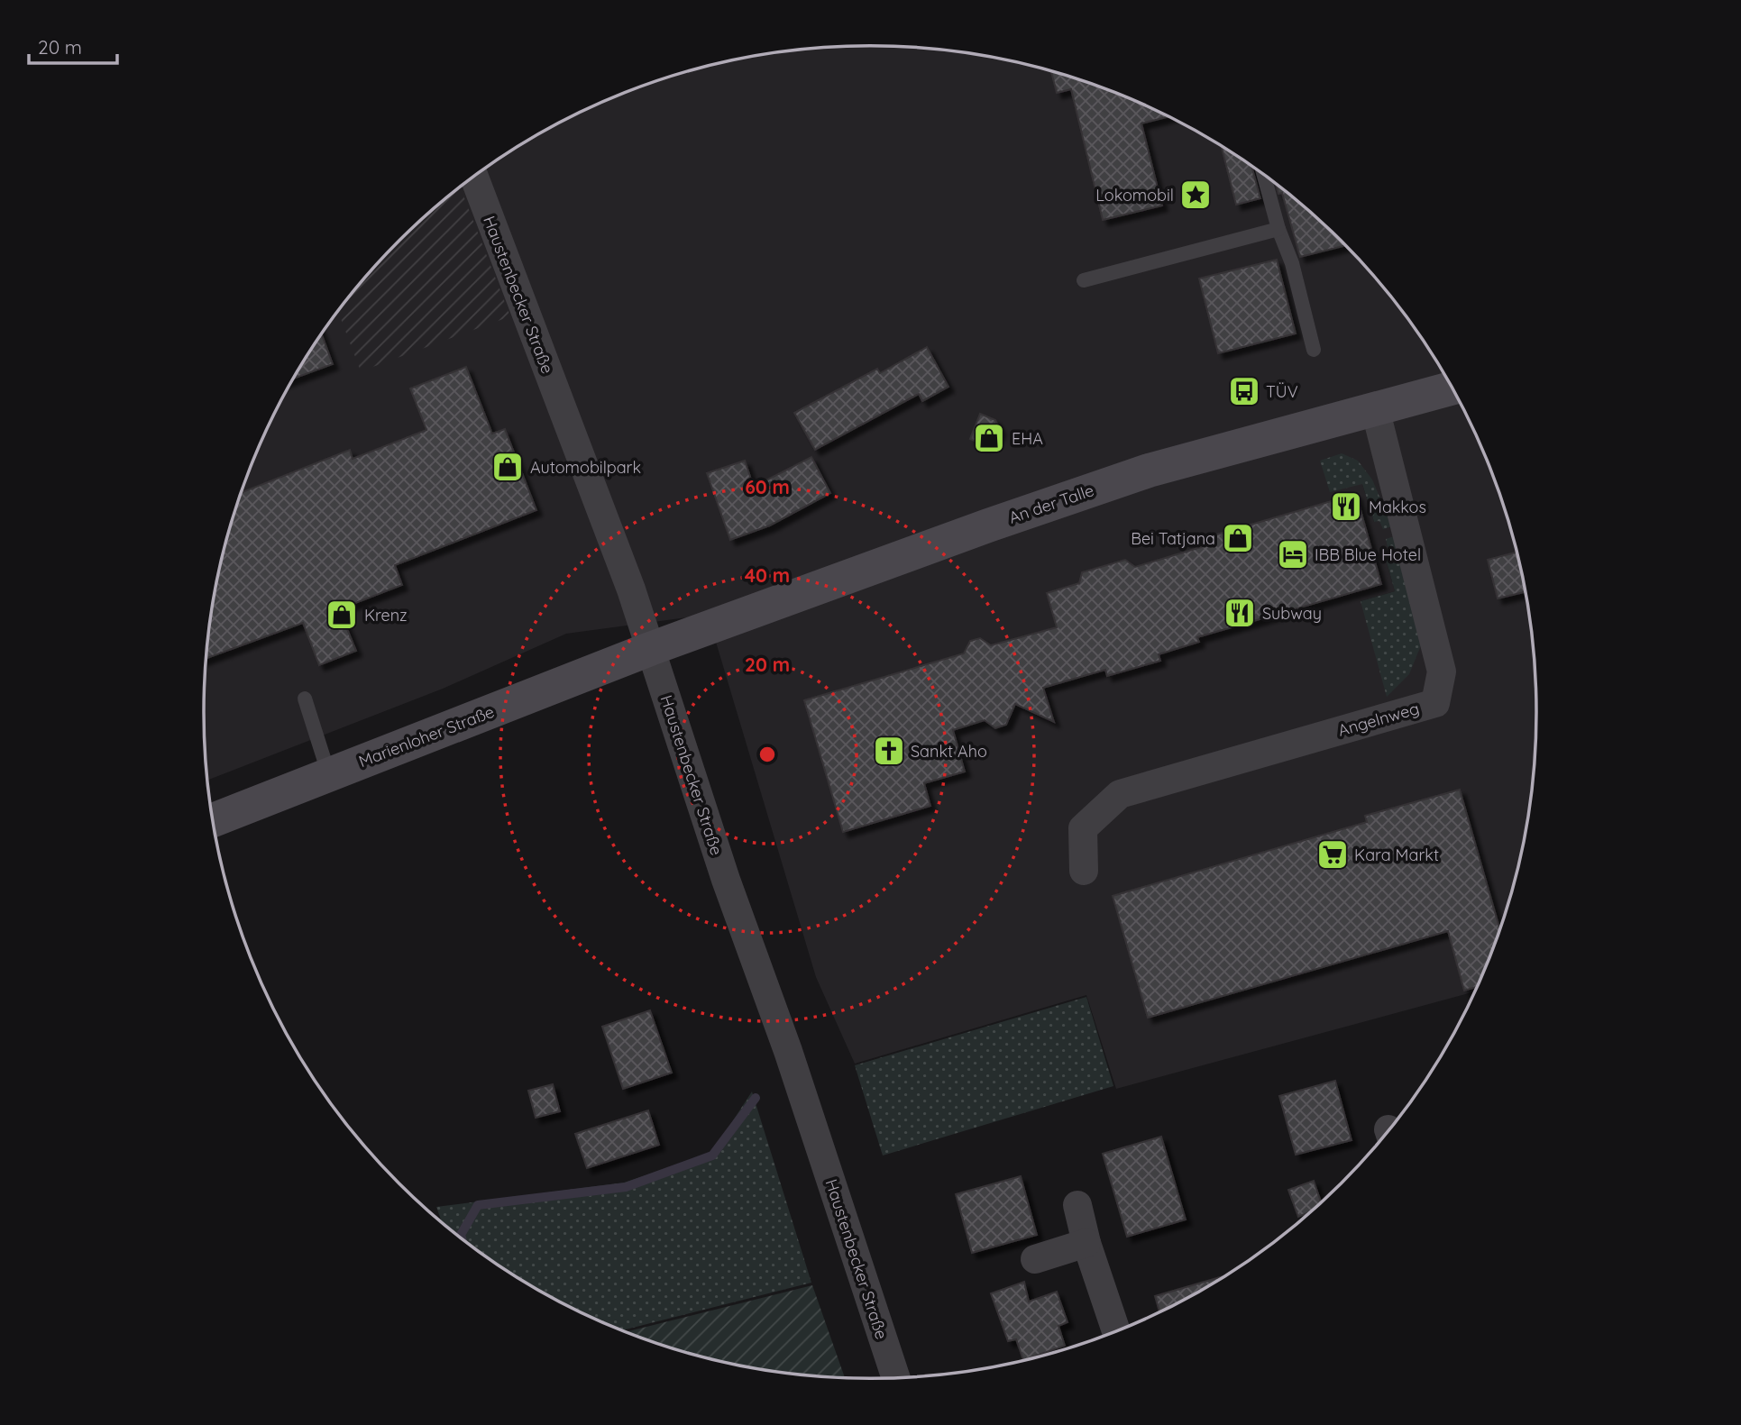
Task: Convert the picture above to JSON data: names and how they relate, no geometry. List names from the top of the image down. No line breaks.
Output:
{"streets":{"street":["Haustenbecker Straße","An der Talle","Angelnweg","Marienloher Straße"]},"crossings":[["Haustenbecker Straße","An der Talle"],["Haustenbecker Straße","Marienloher Straße"],["An der Talle","Angelnweg"],["An der Talle","Marienloher Straße"]],"places":{"place":["Lokomobil"],"bus stop":["TÜV"],"shop":["EHA","Automobilpark","Bei Tatjana","Krenz"],"restaurant":["Makkos","Subway"],"hotel":["IBB Blue Hotel"],"church":["Sankt Aho"],"supermarket":["Kara Markt"]},"scale_bar":"20 m","rings":["60 m","40 m","20 m"]}
